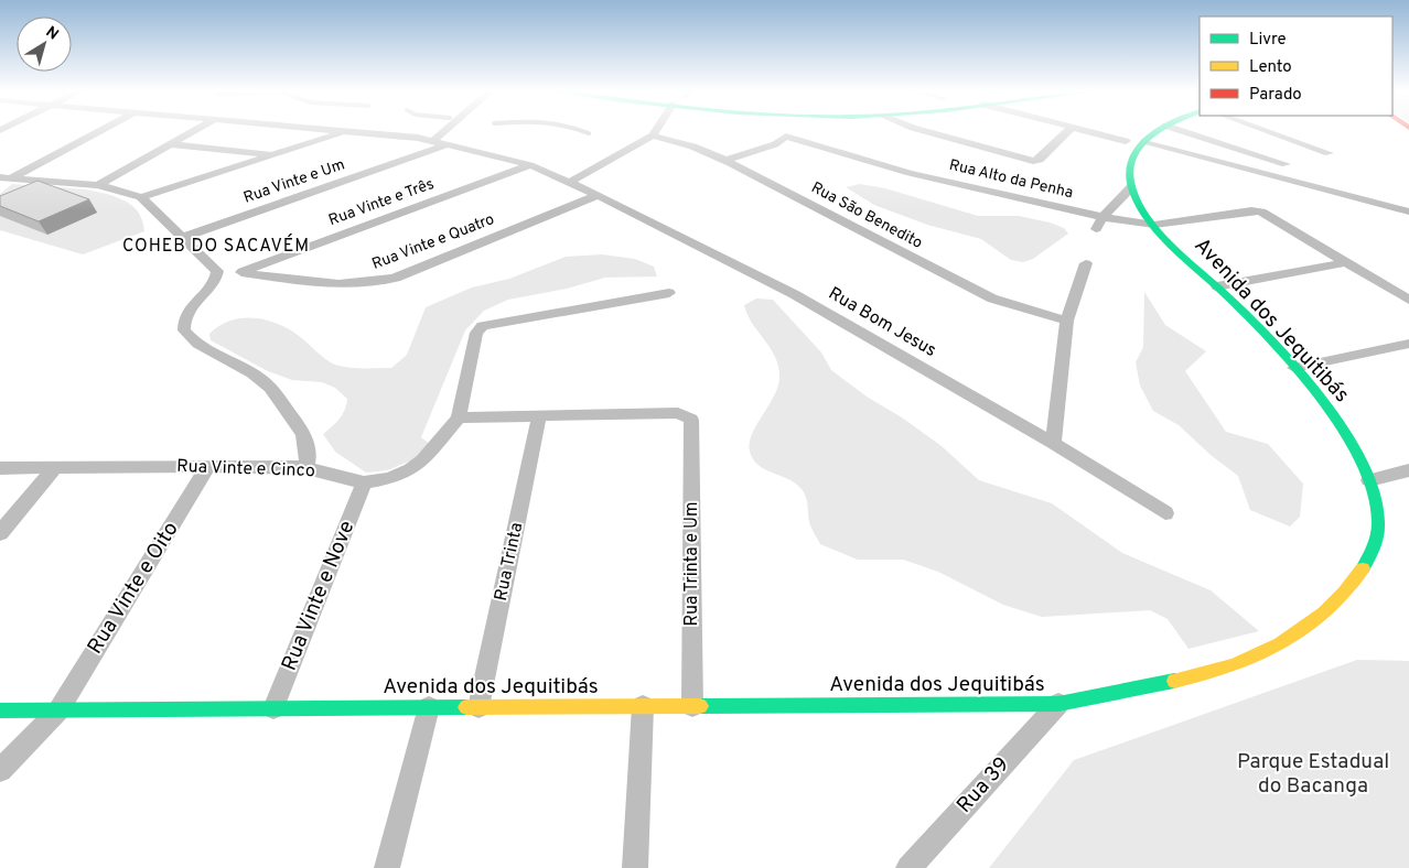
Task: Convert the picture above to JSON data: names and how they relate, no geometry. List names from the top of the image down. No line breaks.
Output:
{"streets":{"street":["Rua Alto da Penha","Rua Vinte e Um","Rua Vinte e Três","Rua São Benedito","Rua Vinte e Quatro","Avenida dos Jequitibás","Rua Bom Jesus","Rua Vinte e Cinco","Rua Trinta","Rua Trinta e Um","Rua Vinte e Oito","Rua Vinte e Nove","Rua 39"]},"crossings":[["Rua Alto da Penha","Avenida dos Jequitibás"],["Rua Vinte e Um","Rua Bom Jesus"],["Rua Vinte e Três","Rua Vinte e Quatro"],["Rua Vinte e Três","Rua Bom Jesus"],["Rua Vinte e Quatro","Rua Bom Jesus"],["Avenida dos Jequitibás","Rua Trinta"],["Avenida dos Jequitibás","Rua Trinta e Um"],["Avenida dos Jequitibás","Rua Vinte e Oito"],["Avenida dos Jequitibás","Rua Vinte e Nove"],["Avenida dos Jequitibás","Rua 39"],["Rua Vinte e Cinco","Rua Vinte e Oito"],["Rua Vinte e Cinco","Rua Vinte e Nove"],["Rua Trinta","Rua Trinta e Um"]],"districts":["COHEB DO SACAVÉM"],"parks":["Parque Estadual do Bacanga"],"legend":["Livre","Lento","Parado"],"north":"top right"}
